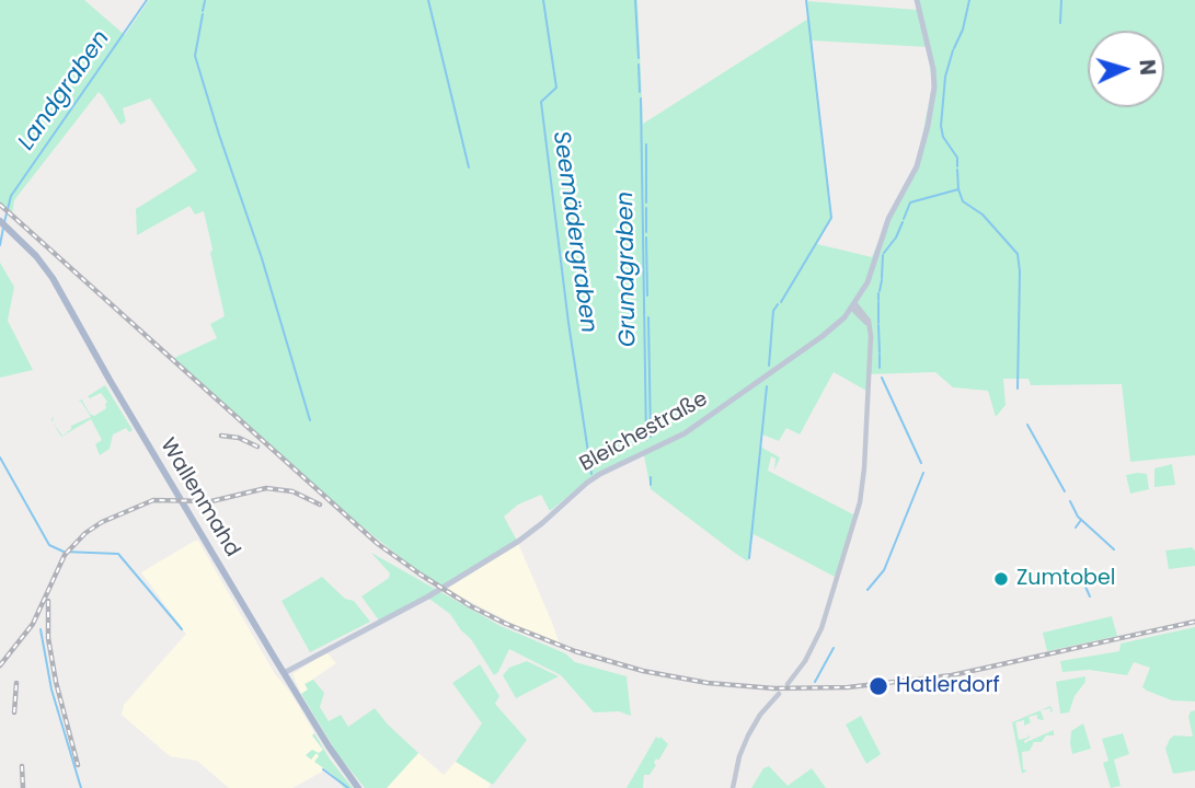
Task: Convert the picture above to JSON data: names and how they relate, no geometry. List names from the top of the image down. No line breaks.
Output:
{"streets":{"main road":["Bleichestraße","Wallenmahd"]},"crossings":[["Bleichestraße","Wallenmahd"]],"water":["Landgraben","Seemädergraben","Grundgraben"],"places":["Zumtobel","Hatlerdorf"],"north":"right"}
